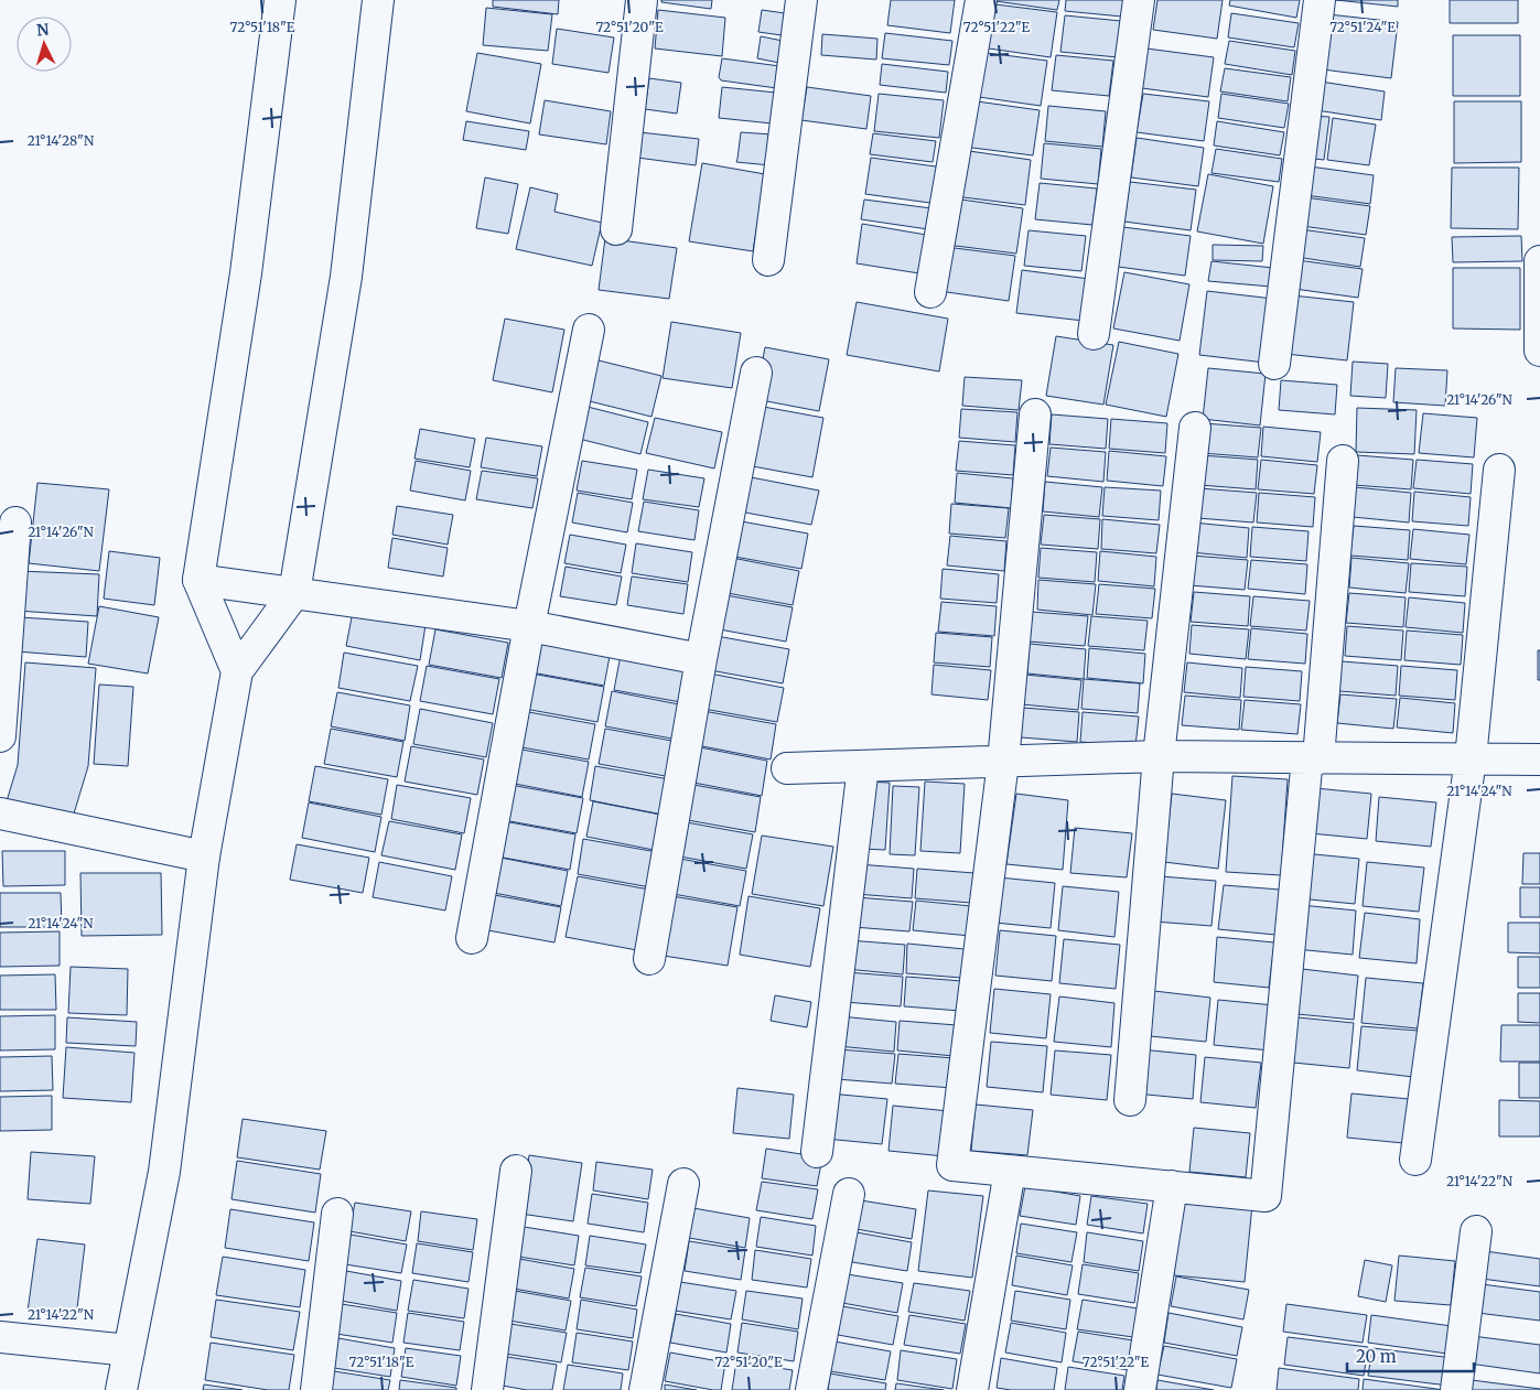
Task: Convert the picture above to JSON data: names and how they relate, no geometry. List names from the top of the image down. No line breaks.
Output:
{"scale_bar":"20 m","north":"top","coordinates":["72°51'18\"E","72°51'20\"E","72°51'22\"E","72°51'24\"E","21°14'28\"N","21°14'26\"N","21°14'24\"N","21°14'22\"N"]}
